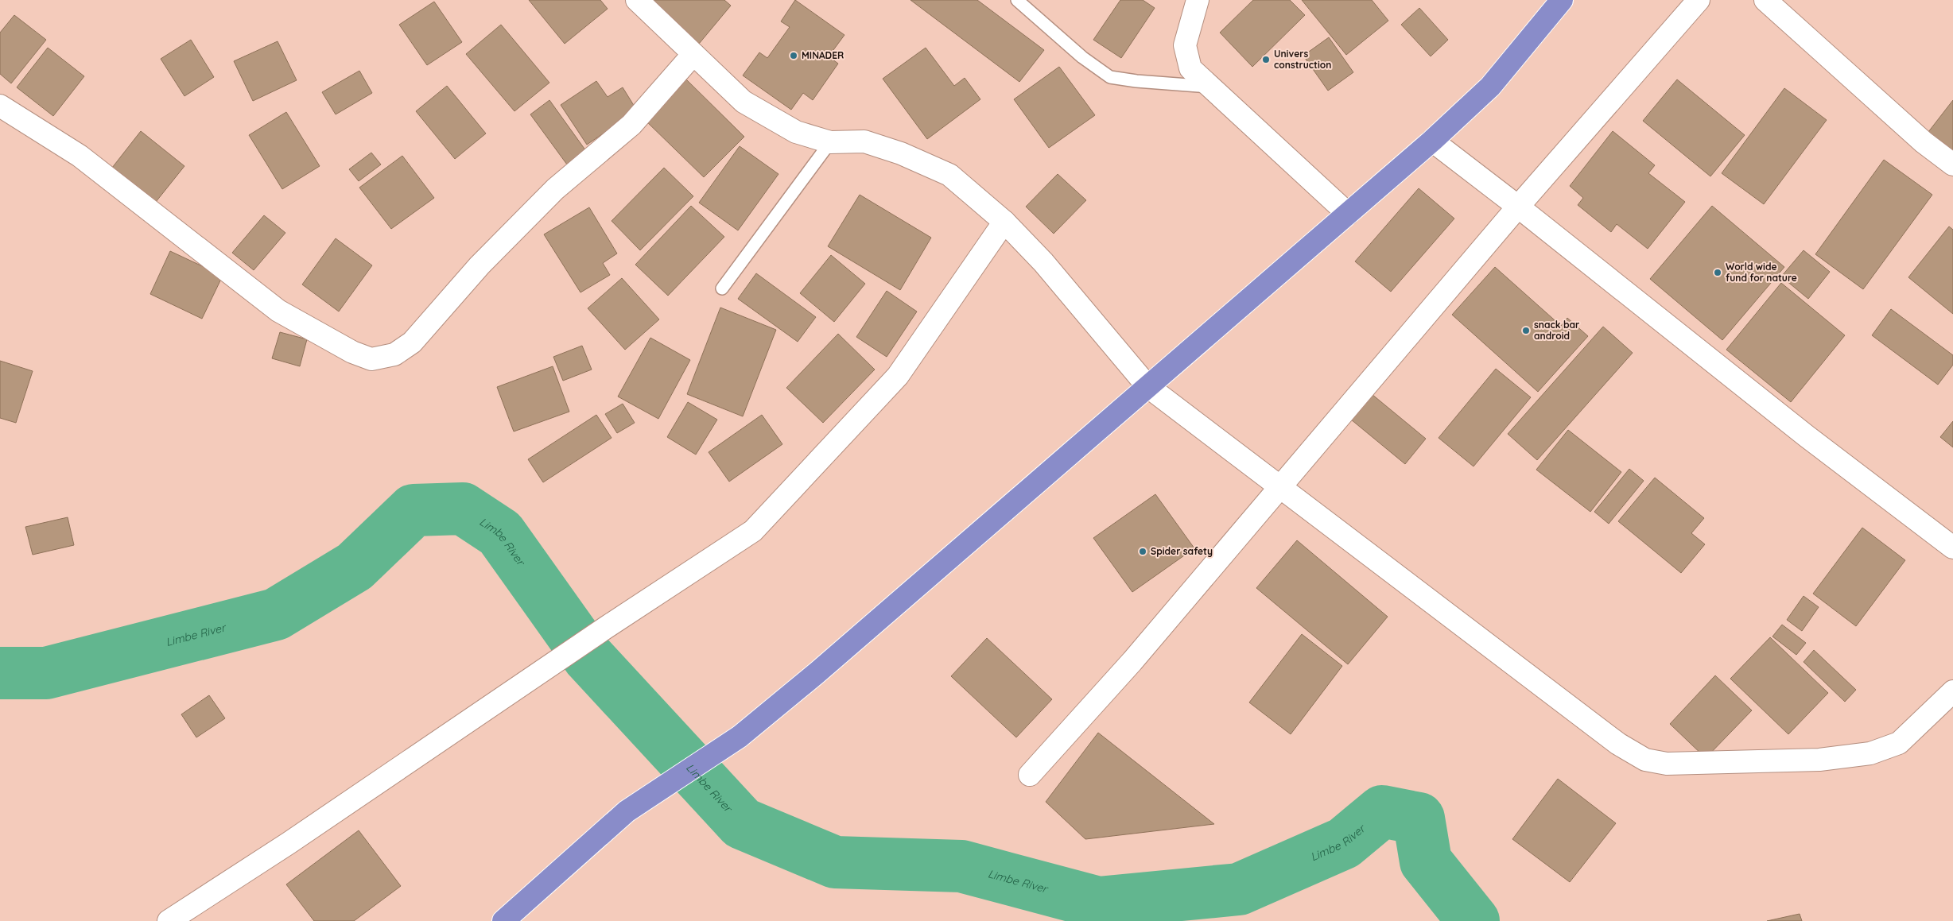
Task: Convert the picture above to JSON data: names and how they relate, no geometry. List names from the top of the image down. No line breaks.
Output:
{"water":["Limbe River"],"places":["MINADER","Univers construction","World wide fund for nature","snack bar android","Spider safety"]}
